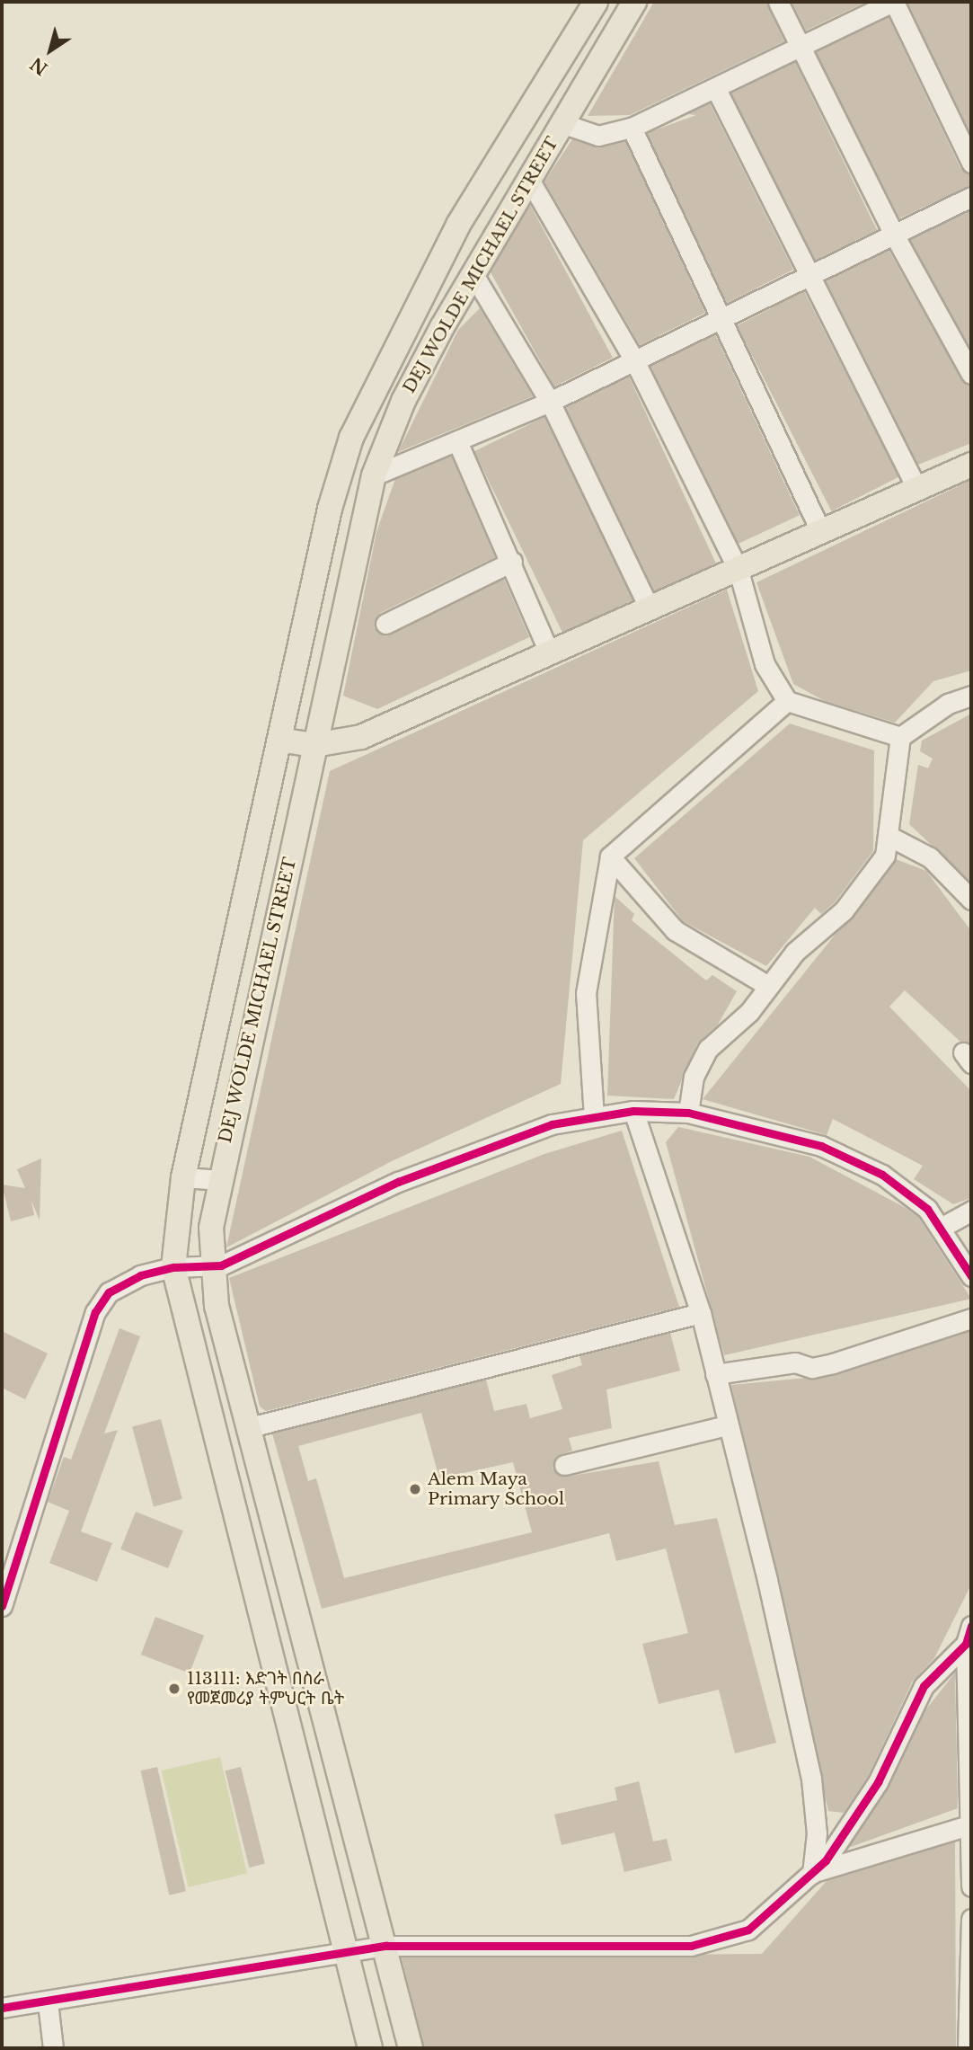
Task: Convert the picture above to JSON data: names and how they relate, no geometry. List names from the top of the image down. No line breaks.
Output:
{"streets":{"main road":["DEJ WOLDE MICHAEL STREET"]},"places":["Alem Maya Primary School","113111: እድገት በስራ የመጀመሪያ ትምህርት ቤት"],"north":"bottom left"}
